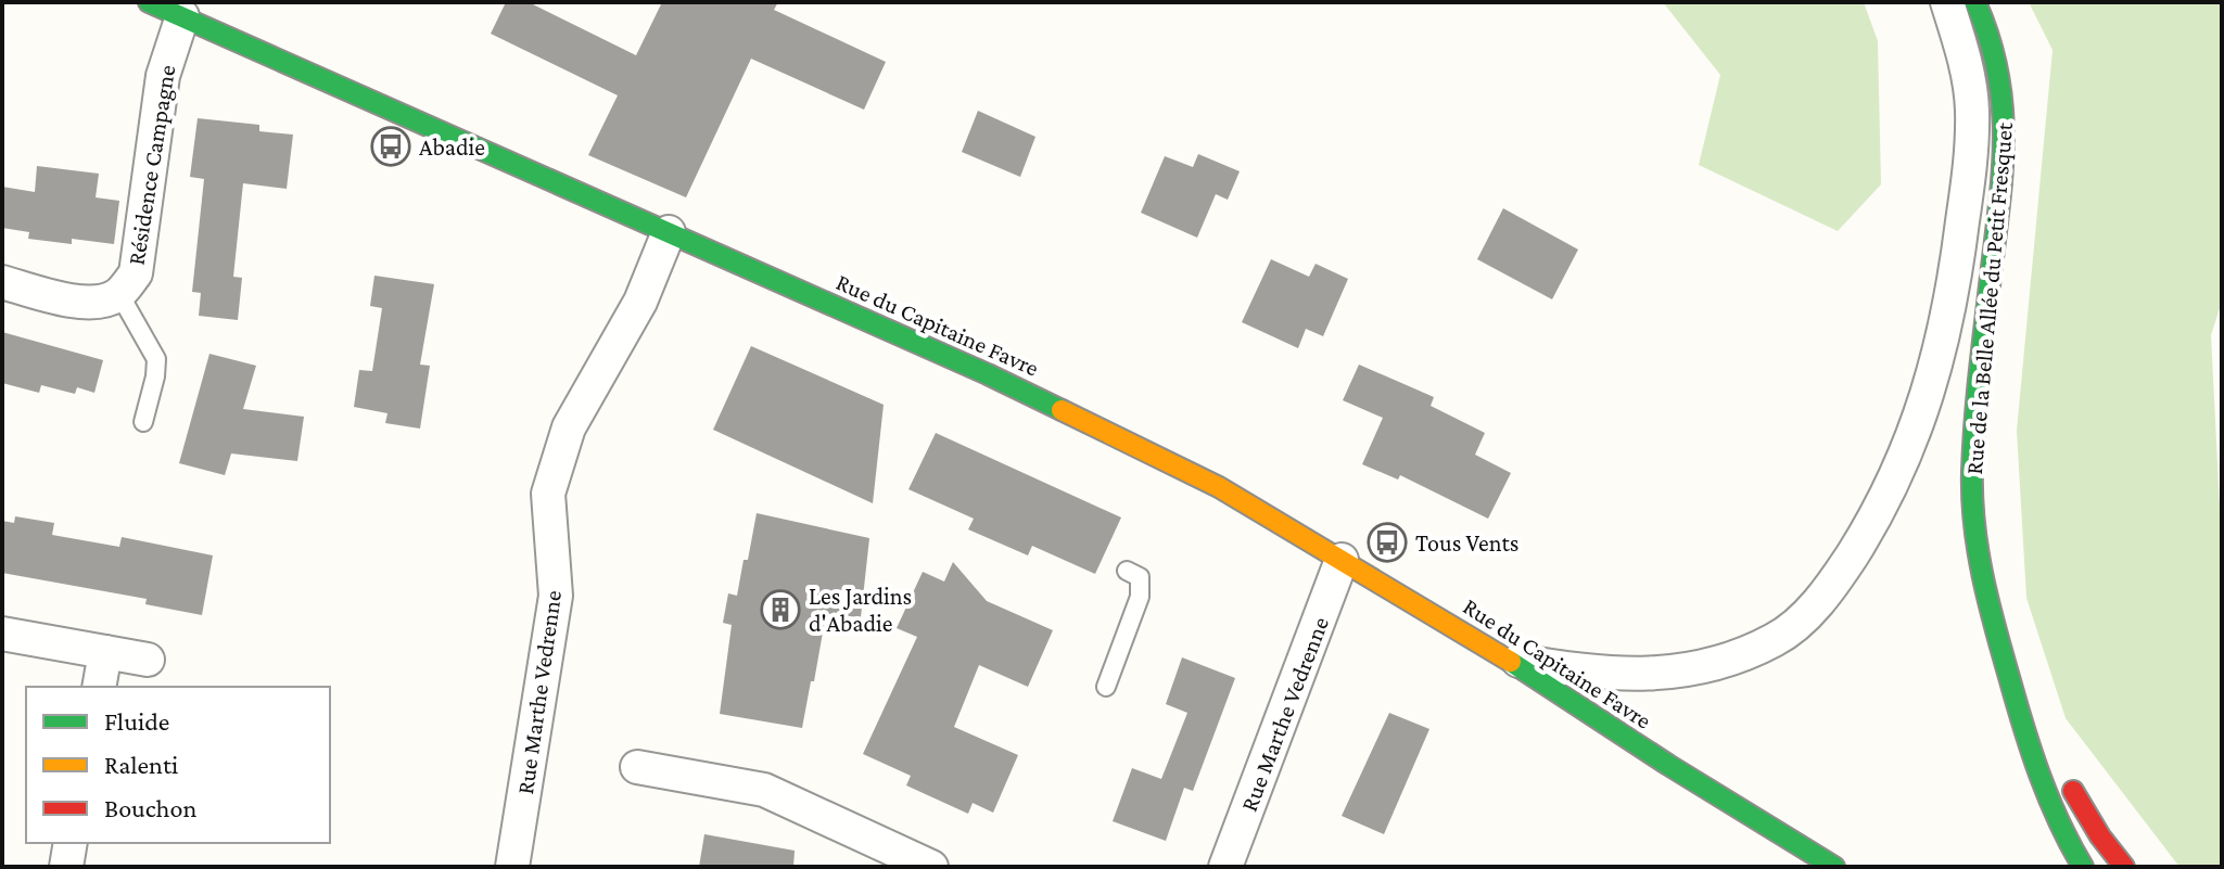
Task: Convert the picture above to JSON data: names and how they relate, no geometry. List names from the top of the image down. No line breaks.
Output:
{"streets":{"street":["Résidence Campagne","Rue de la Belle Allée du Petit Fresquet","Rue du Capitaine Favre","Rue Marthe Vedrenne"]},"crossings":[["Résidence Campagne","Rue du Capitaine Favre"],["Rue de la Belle Allée du Petit Fresquet","Rue du Capitaine Favre"],["Rue du Capitaine Favre","Rue Marthe Vedrenne"]],"places":{"bus stop":["Abadie","Tous Vents"],"building":["Les Jardins d'Abadie"]},"legend":["Fluide","Ralenti","Bouchon"]}
